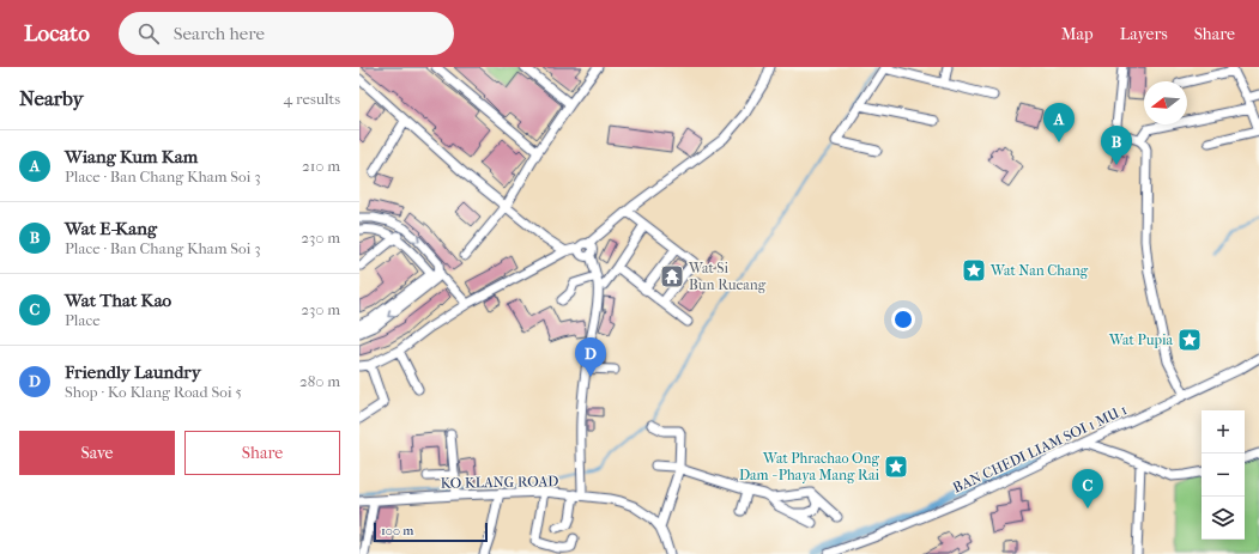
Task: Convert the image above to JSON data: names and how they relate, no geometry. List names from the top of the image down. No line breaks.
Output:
{"streets":{"street":["BAN CHEDI LIAM SOI 1 MU 1","KO KLANG ROAD"]},"places":{"place":["Wat Nan Chang","Wat Pupia","Wat Phrachao Ong Dam - Phaya Mang Rai"],"temple":["Wat Si Bun Rueang"]},"scale_bar":"100 m","north":"left","page":{"header":"Locato","search":"Search here","nav":["Map","Layers","Share"],"heading":["Nearby","4 results"],"pins":["A","B","D","C"],"list":[{"mark":"A","name":"Wiang Kum Kam","note":"Place · Ban Chang Kham Soi 3","value":"210 m"},{"mark":"B","name":"Wat E-Kang","note":"Place · Ban Chang Kham Soi 3","value":"230 m"},{"mark":"C","name":"Wat That Kao","note":"Place","value":"230 m"},{"mark":"D","name":"Friendly Laundry","note":"Shop · Ko Klang Road Soi 5","value":"280 m"}],"map_buttons":["+","−"],"buttons":["Save","Share"],"scale":"100 m"}}
